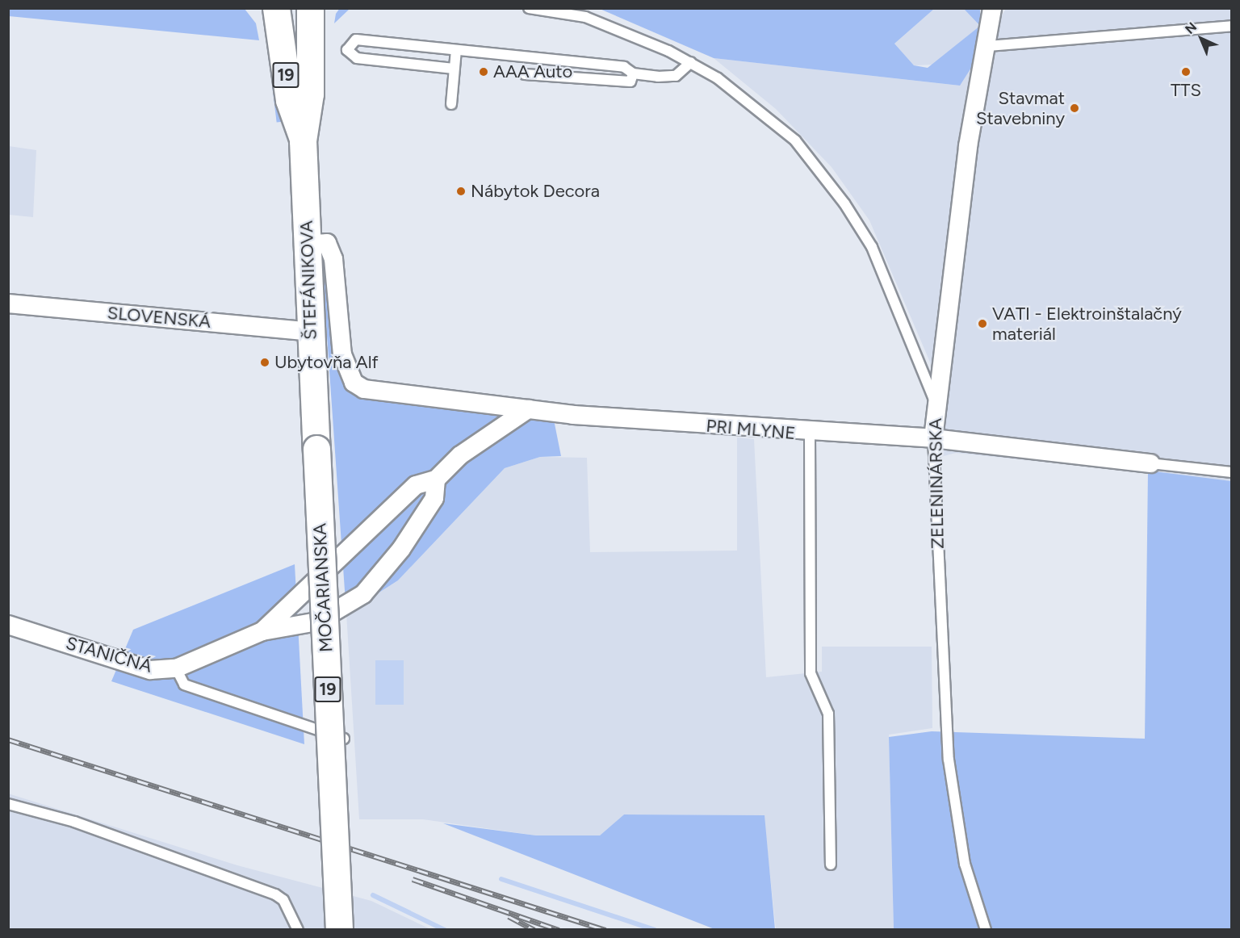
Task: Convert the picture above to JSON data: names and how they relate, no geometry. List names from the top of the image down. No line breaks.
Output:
{"streets":{"main road":["19","ŠTEFÁNIKOVA","MOČARIANSKA"],"street":["SLOVENSKÁ","PRI MLYNE","ZELENINÁRSKA","STANIČNÁ"]},"crossings":[["19","ŠTEFÁNIKOVA"],["ŠTEFÁNIKOVA","SLOVENSKÁ"],["ŠTEFÁNIKOVA","PRI MLYNE"],["ŠTEFÁNIKOVA","MOČARIANSKA"],["PRI MLYNE","ZELENINÁRSKA"],["PRI MLYNE","STANIČNÁ"]],"places":["AAA Auto","TTS","Stavmat Stavebniny","Nábytok Decora","VATI - Elektroinštalačný materiál","Ubytovňa Alf"],"north":"top left"}
